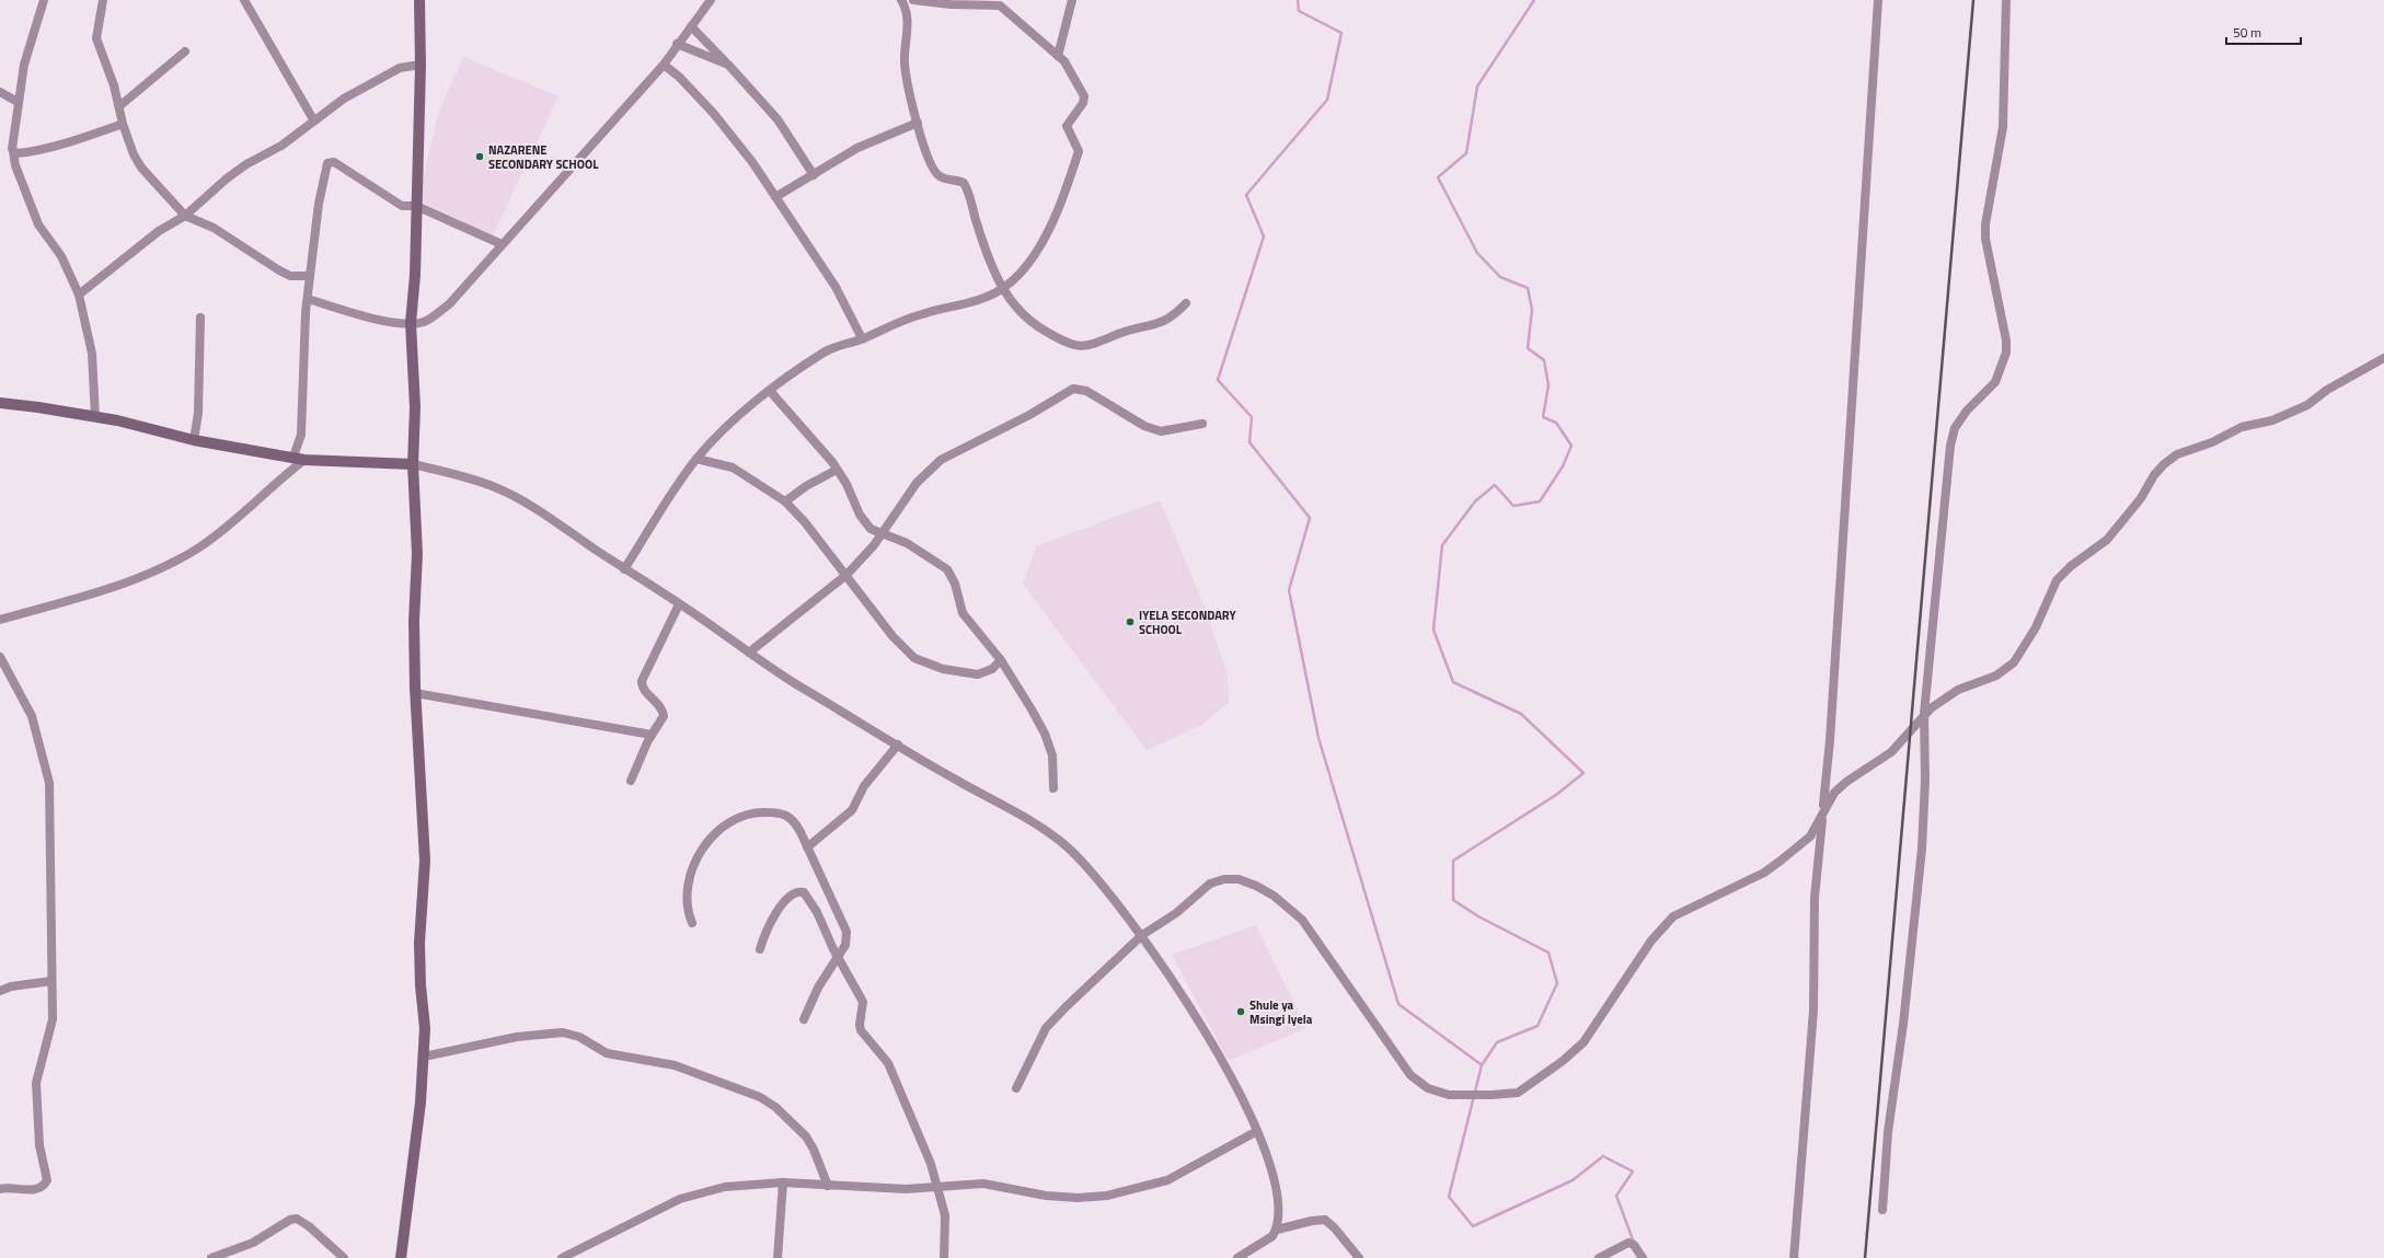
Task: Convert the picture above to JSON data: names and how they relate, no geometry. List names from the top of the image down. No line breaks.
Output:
{"places":["NAZARENE SECONDARY SCHOOL","IYELA SECONDARY SCHOOL","Shule ya Msingi Iyela"],"scale_bar":"50 m"}
